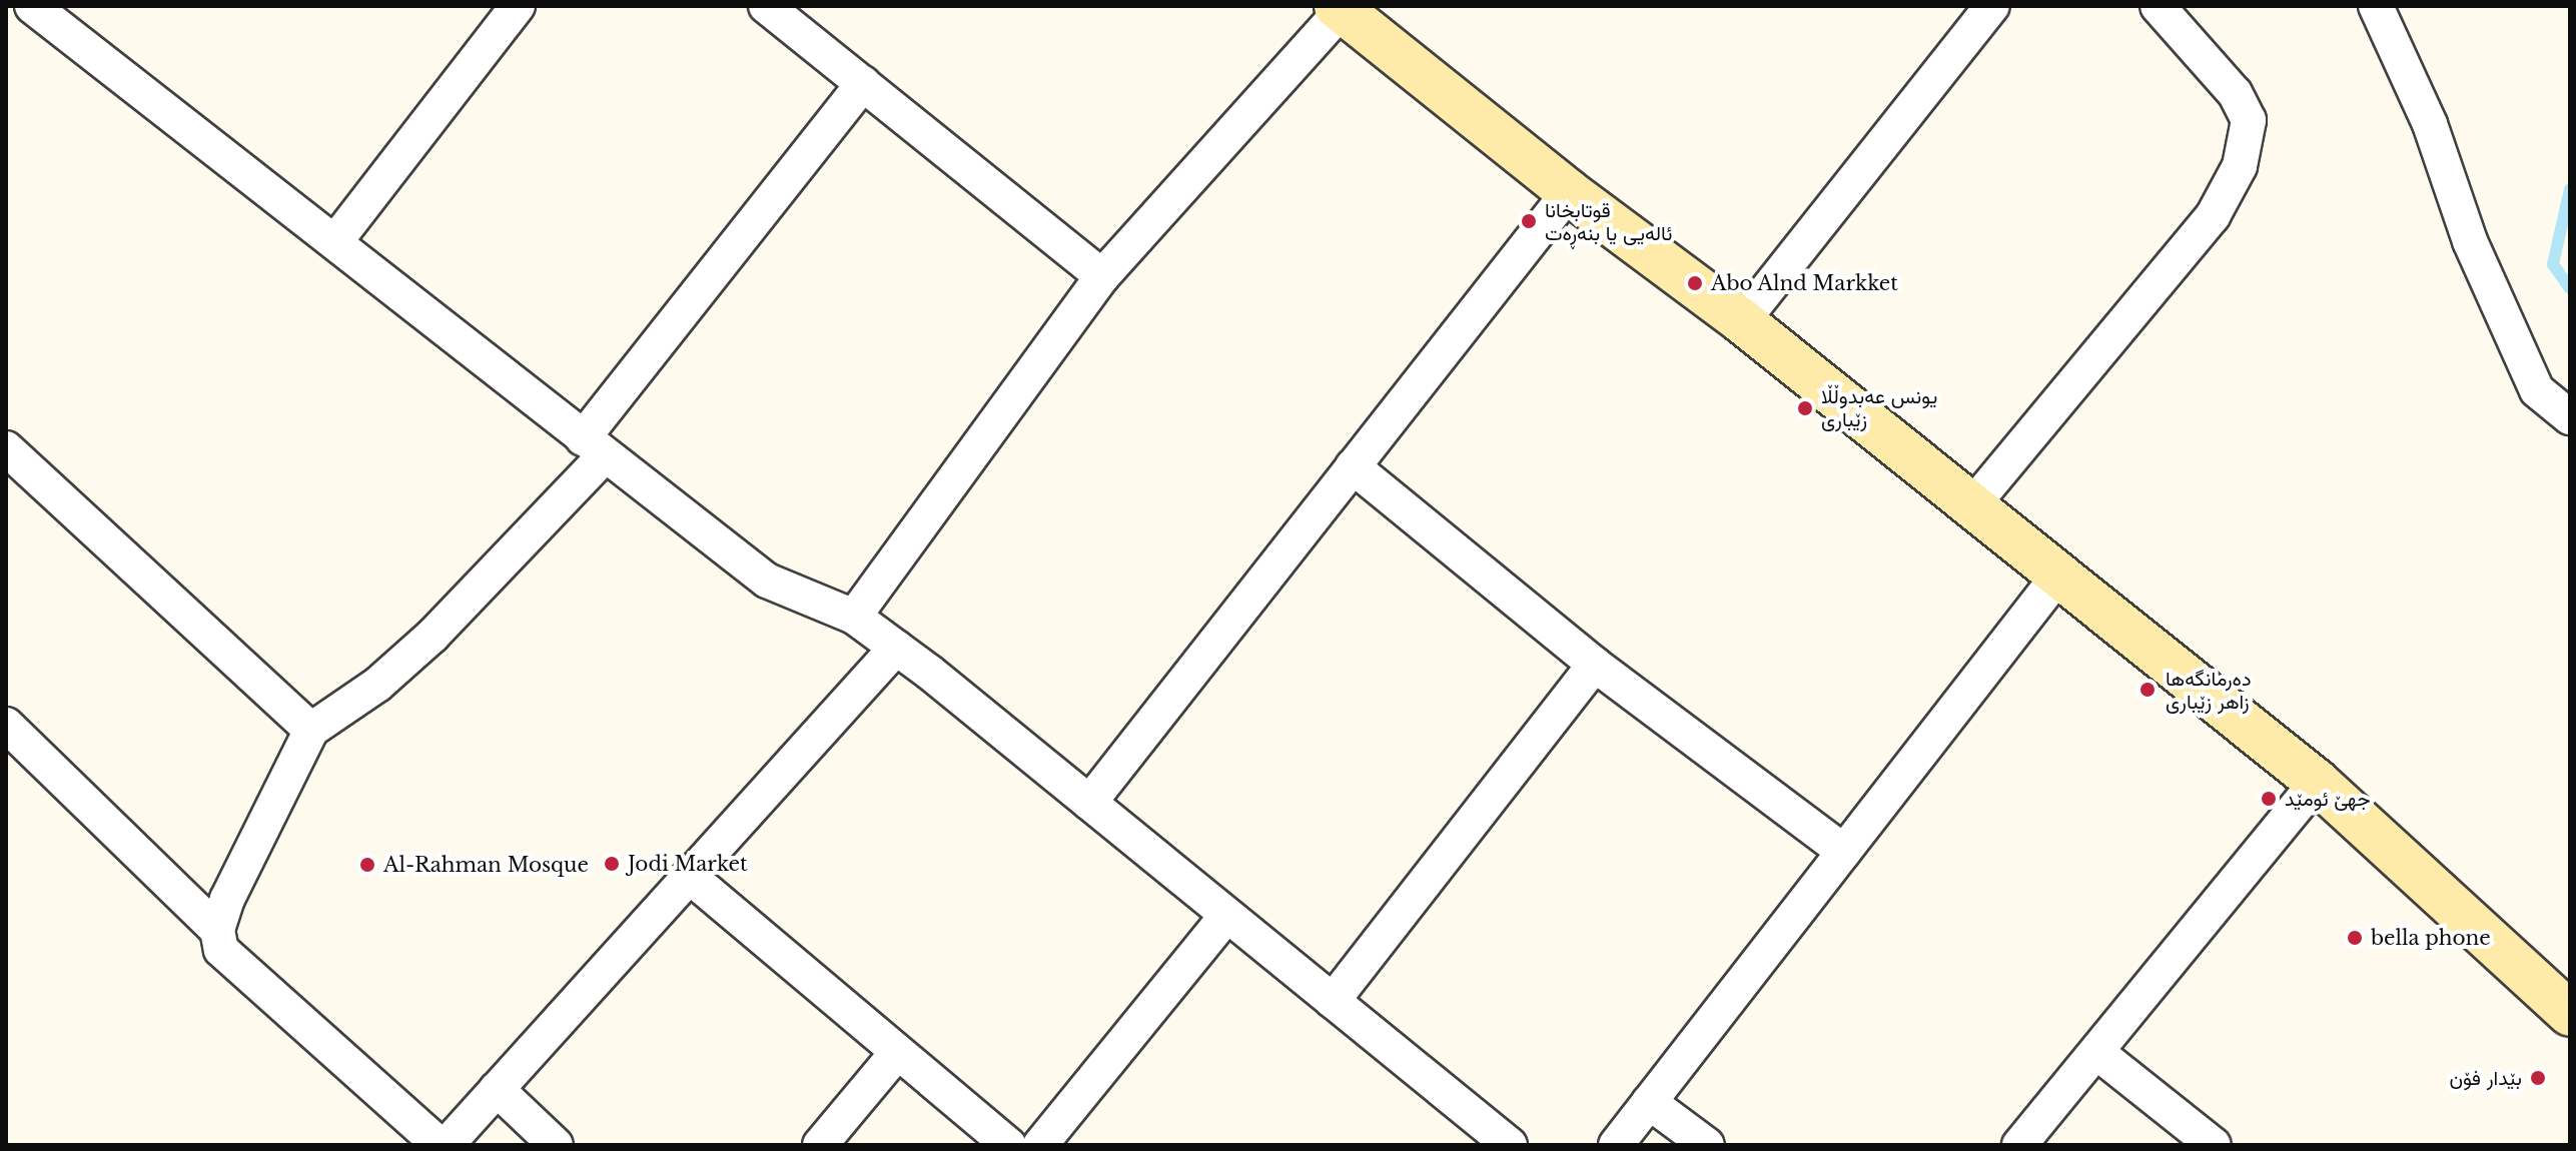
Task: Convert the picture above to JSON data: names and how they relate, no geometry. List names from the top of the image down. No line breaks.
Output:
{"places":["قوتابخانا ئالەیی یا بنەڕەت","Abo Alnd Markket","یونس عەبدوڵڵا زێباری","دەرمانگەھا زاهر زێباری","جھێ ئومێد","Jodi Market","Al-Rahman Mosque","bella phone","بێدار فۆن"]}
